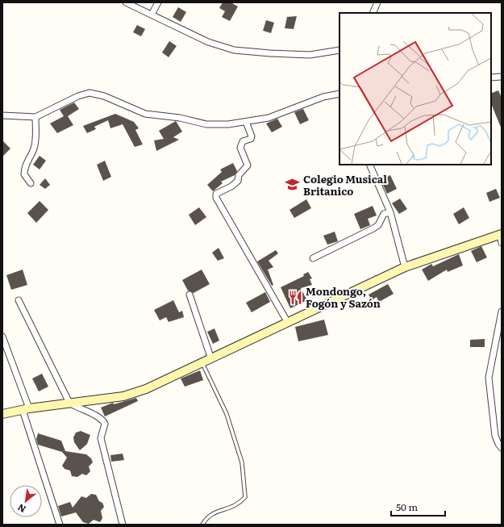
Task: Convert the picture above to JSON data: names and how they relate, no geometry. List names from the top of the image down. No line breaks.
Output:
{"places":{"school or university":["Colegio Musical Britanico"],"restaurant":["Mondongo, Fogón y Sazón"]},"scale_bar":"50 m","north":"bottom left"}
